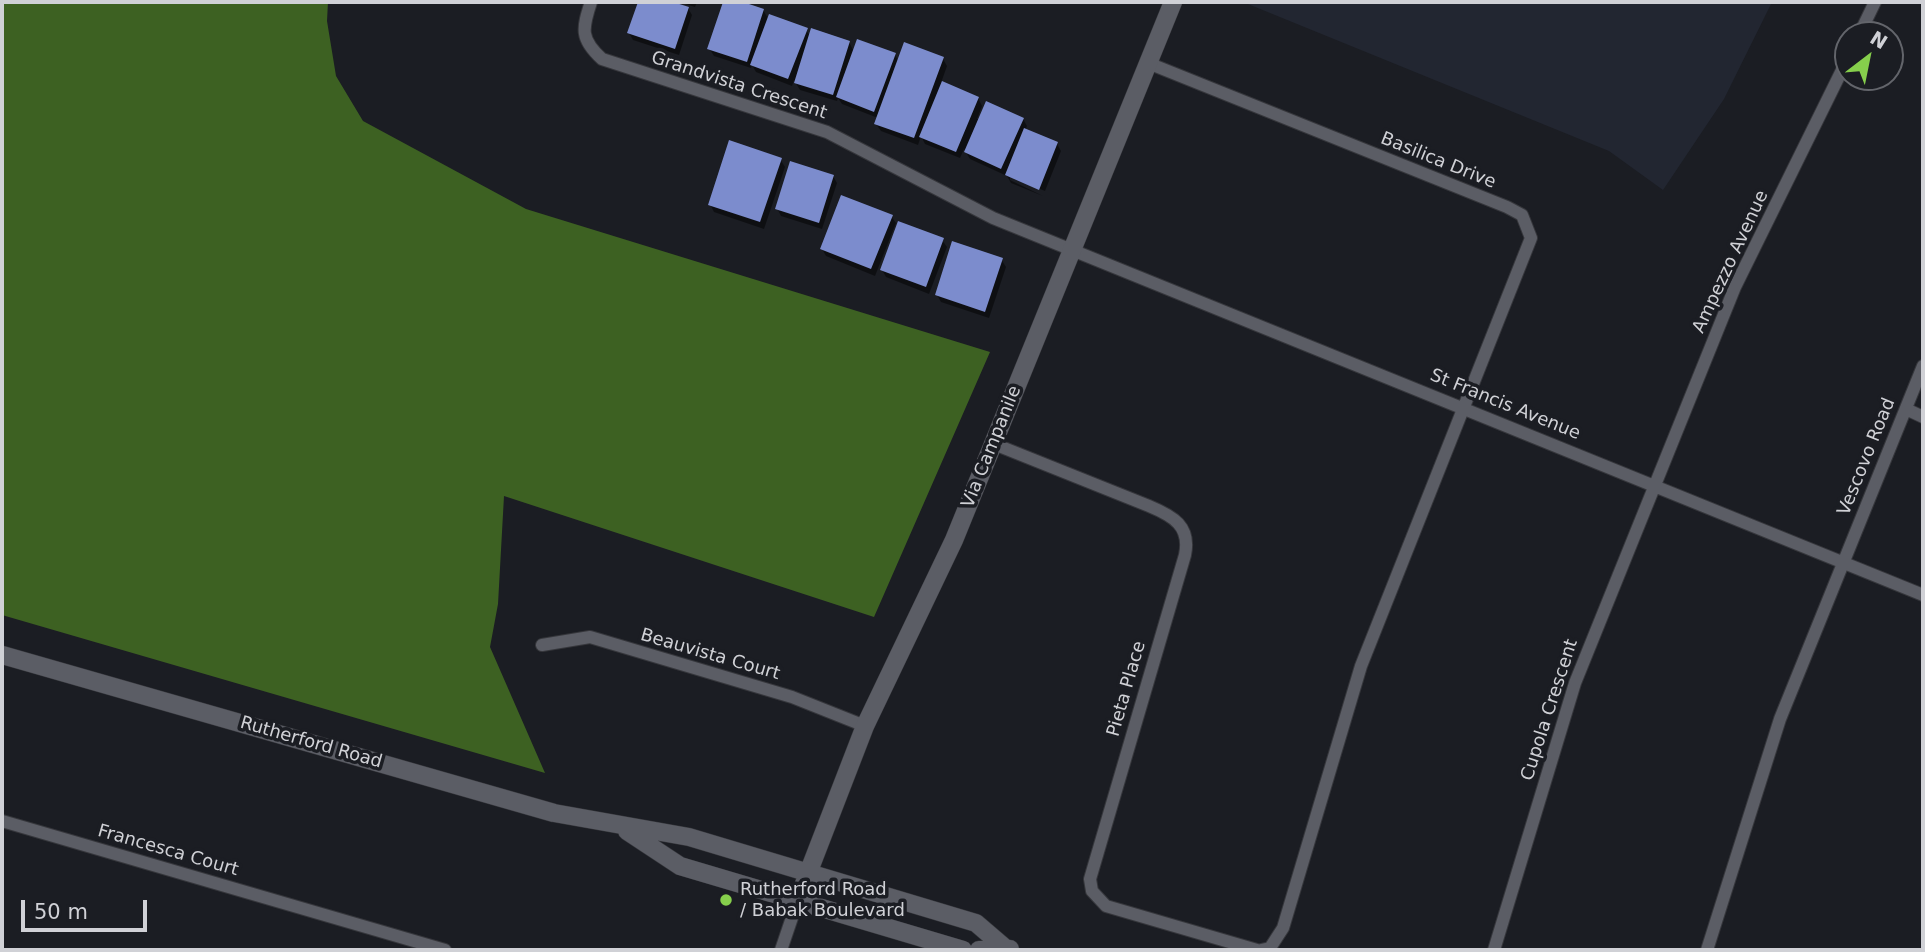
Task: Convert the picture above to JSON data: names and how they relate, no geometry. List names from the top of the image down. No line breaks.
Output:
{"streets":{"main road":["Via Campanile","Rutherford Road"],"street":["Grandvista Crescent","Basilica Drive","Ampezzo Avenue","St Francis Avenue","Vescovo Road","Beauvista Court","Pieta Place","Cupola Crescent","Francesca Court"]},"crossings":[["Grandvista Crescent","St Francis Avenue"],["Grandvista Crescent","Via Campanile"],["Basilica Drive","St Francis Avenue"],["Basilica Drive","Via Campanile"],["Basilica Drive","Pieta Place"],["Ampezzo Avenue","St Francis Avenue"],["Ampezzo Avenue","Cupola Crescent"],["St Francis Avenue","Via Campanile"],["St Francis Avenue","Vescovo Road"],["St Francis Avenue","Pieta Place"],["St Francis Avenue","Cupola Crescent"],["Via Campanile","Beauvista Court"],["Via Campanile","Pieta Place"],["Via Campanile","Rutherford Road"]],"places":["Rutherford Road / Babak Boulevard"],"scale_bar":"50 m","north":"top right"}
